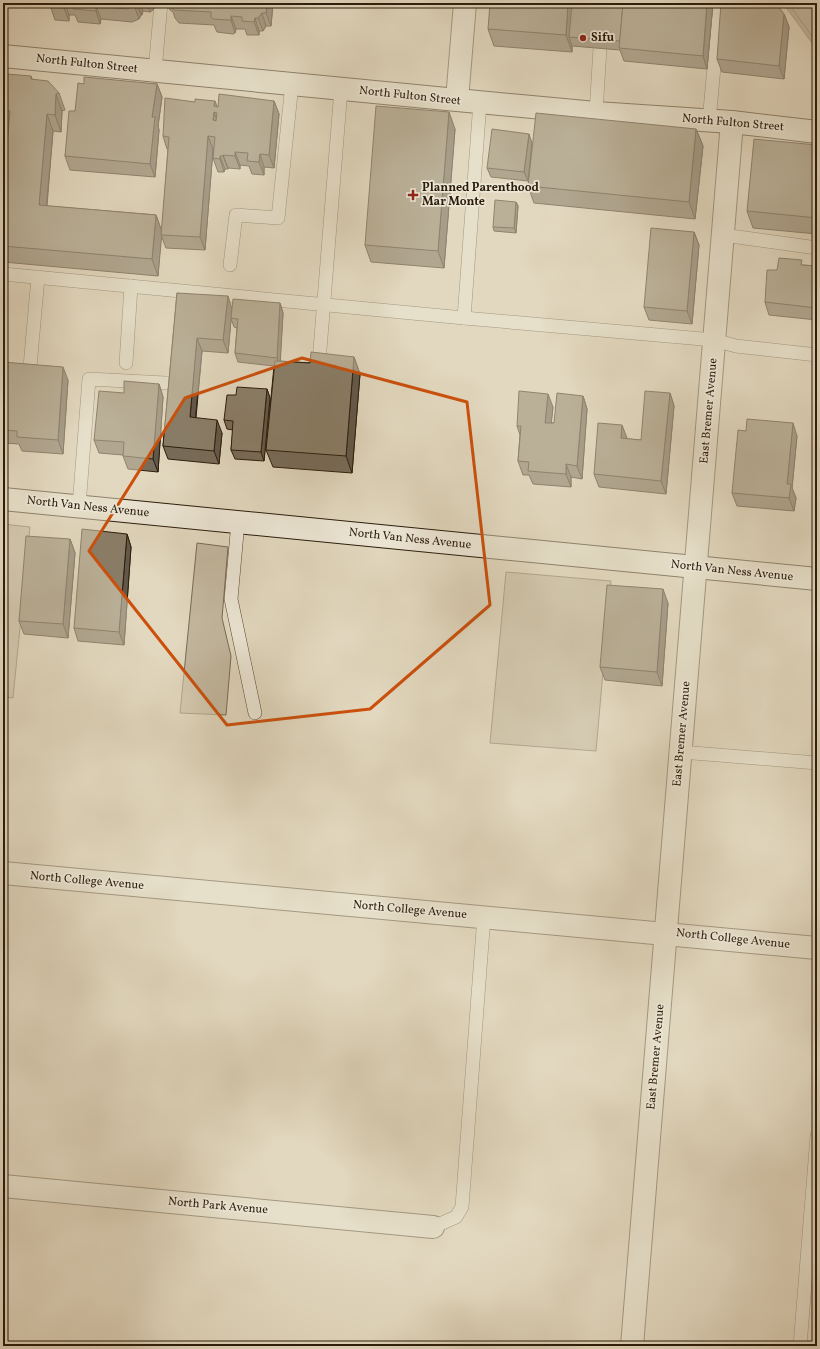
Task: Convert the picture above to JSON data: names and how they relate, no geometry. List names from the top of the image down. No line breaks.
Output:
{"streets":{"street":["North Fulton Street","East Bremer Avenue","North Van Ness Avenue","North College Avenue","North Park Avenue"]},"crossings":[["North Fulton Street","East Bremer Avenue"],["East Bremer Avenue","North Van Ness Avenue"],["East Bremer Avenue","North College Avenue"]],"places":{"other":["Sifu"],"health":["Planned Parenthood Mar Monte"]}}
